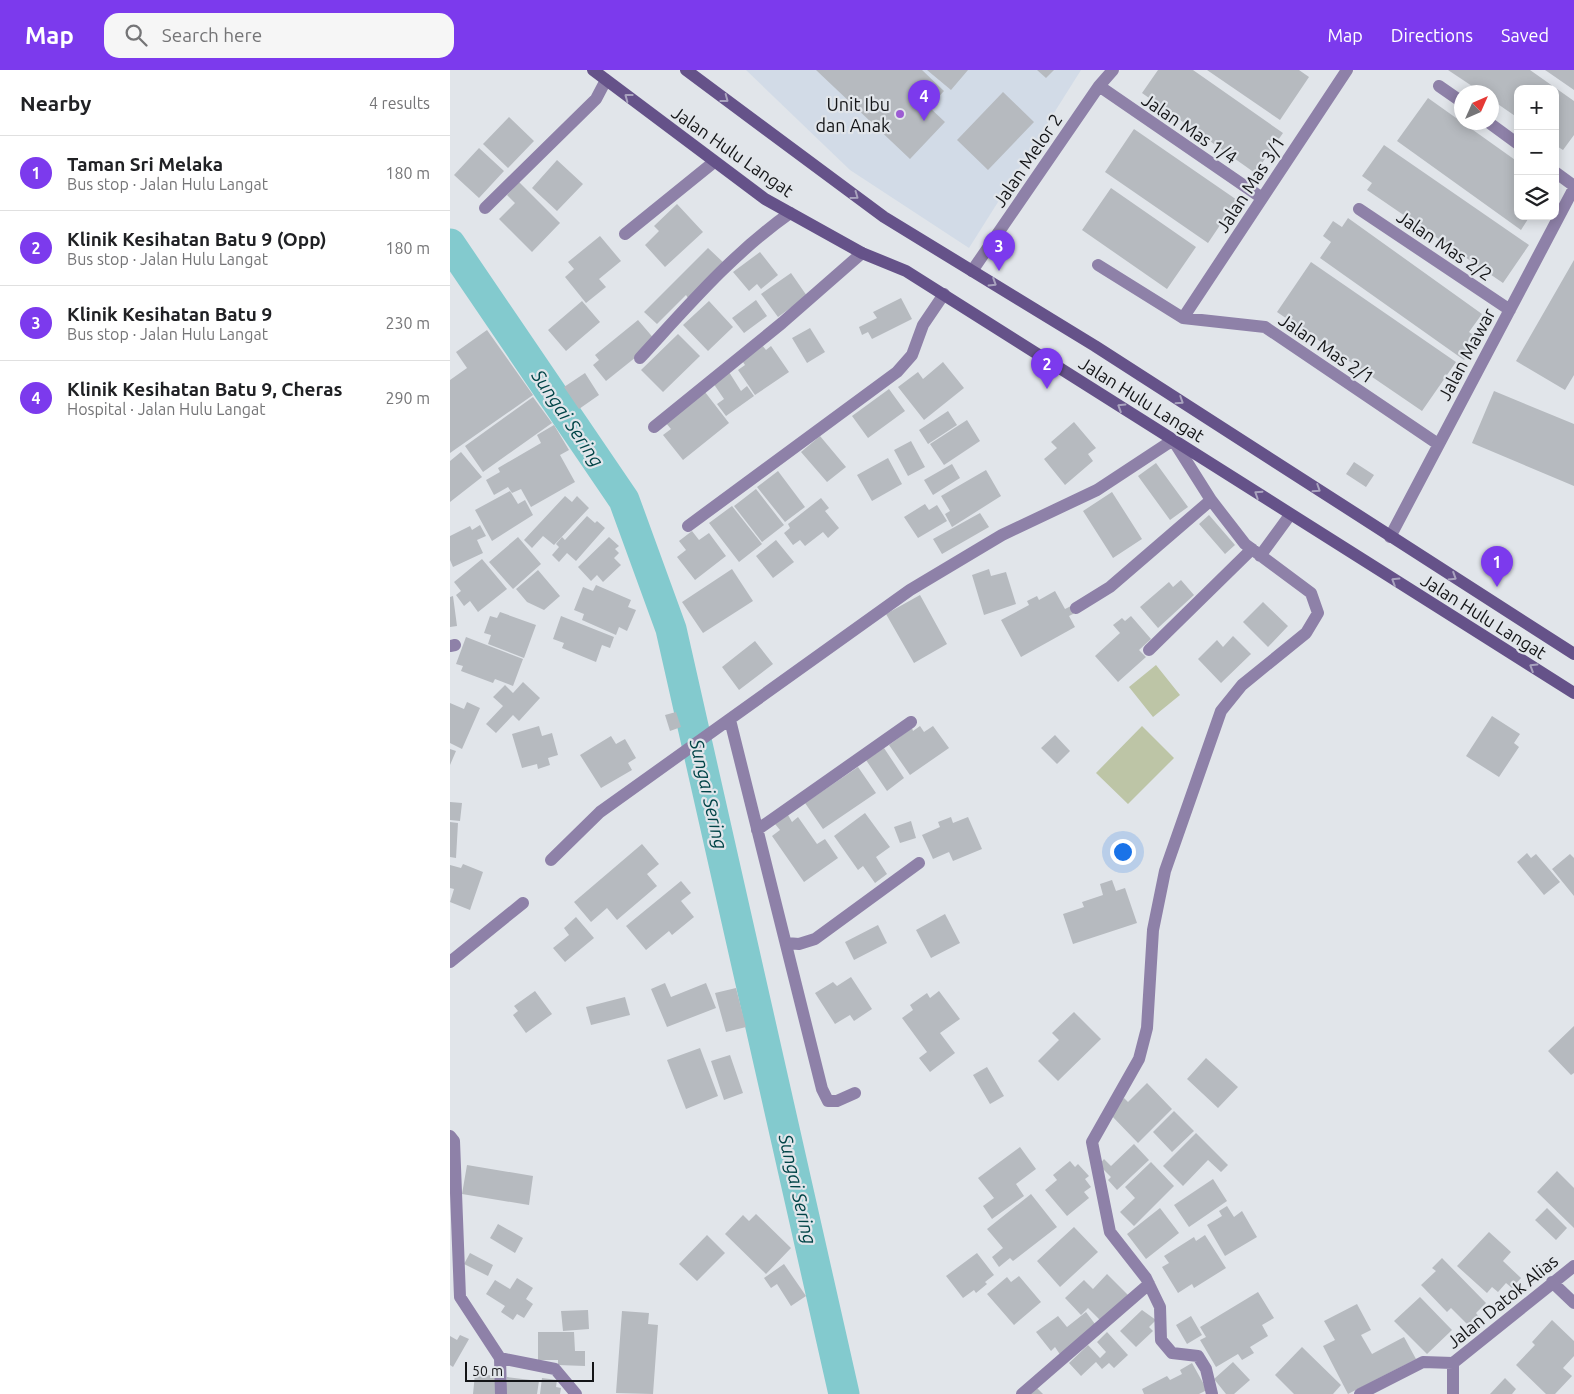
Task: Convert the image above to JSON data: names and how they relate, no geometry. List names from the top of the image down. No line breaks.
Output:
{"streets":{"main road":["Jalan Hulu Langat"],"street":["Jalan Mas 1/4","Jalan Melor 2","Jalan Mas 3/1","Jalan Mas 2/2","Jalan Mas 2/1","Jalan Mawar","Jalan Datok Alias"]},"crossings":[["Jalan Mas 1/4","Jalan Melor 2"],["Jalan Mas 1/4","Jalan Mas 3/1"],["Jalan Hulu Langat","Jalan Melor 2"],["Jalan Hulu Langat","Jalan Mawar"],["Jalan Mas 3/1","Jalan Mas 2/1"],["Jalan Mas 2/2","Jalan Mawar"],["Jalan Mas 2/1","Jalan Mawar"]],"water":["Sungai Sering"],"places":["Unit Ibu dan Anak"],"scale_bar":"50 m","north":"top right","page":{"header":"Map","search":"Search here","nav":["Map","Directions","Saved"],"heading":["Nearby","4 results"],"pins":["4","3","2","1"],"map_buttons":["+","−"],"list":[{"mark":"1","name":"Taman Sri Melaka","note":"Bus stop · Jalan Hulu Langat","value":"180 m"},{"mark":"2","name":"Klinik Kesihatan Batu 9 (Opp)","note":"Bus stop · Jalan Hulu Langat","value":"180 m"},{"mark":"3","name":"Klinik Kesihatan Batu 9","note":"Bus stop · Jalan Hulu Langat","value":"230 m"},{"mark":"4","name":"Klinik Kesihatan Batu 9, Cheras","note":"Hospital · Jalan Hulu Langat","value":"290 m"}],"scale":"50 m"}}
